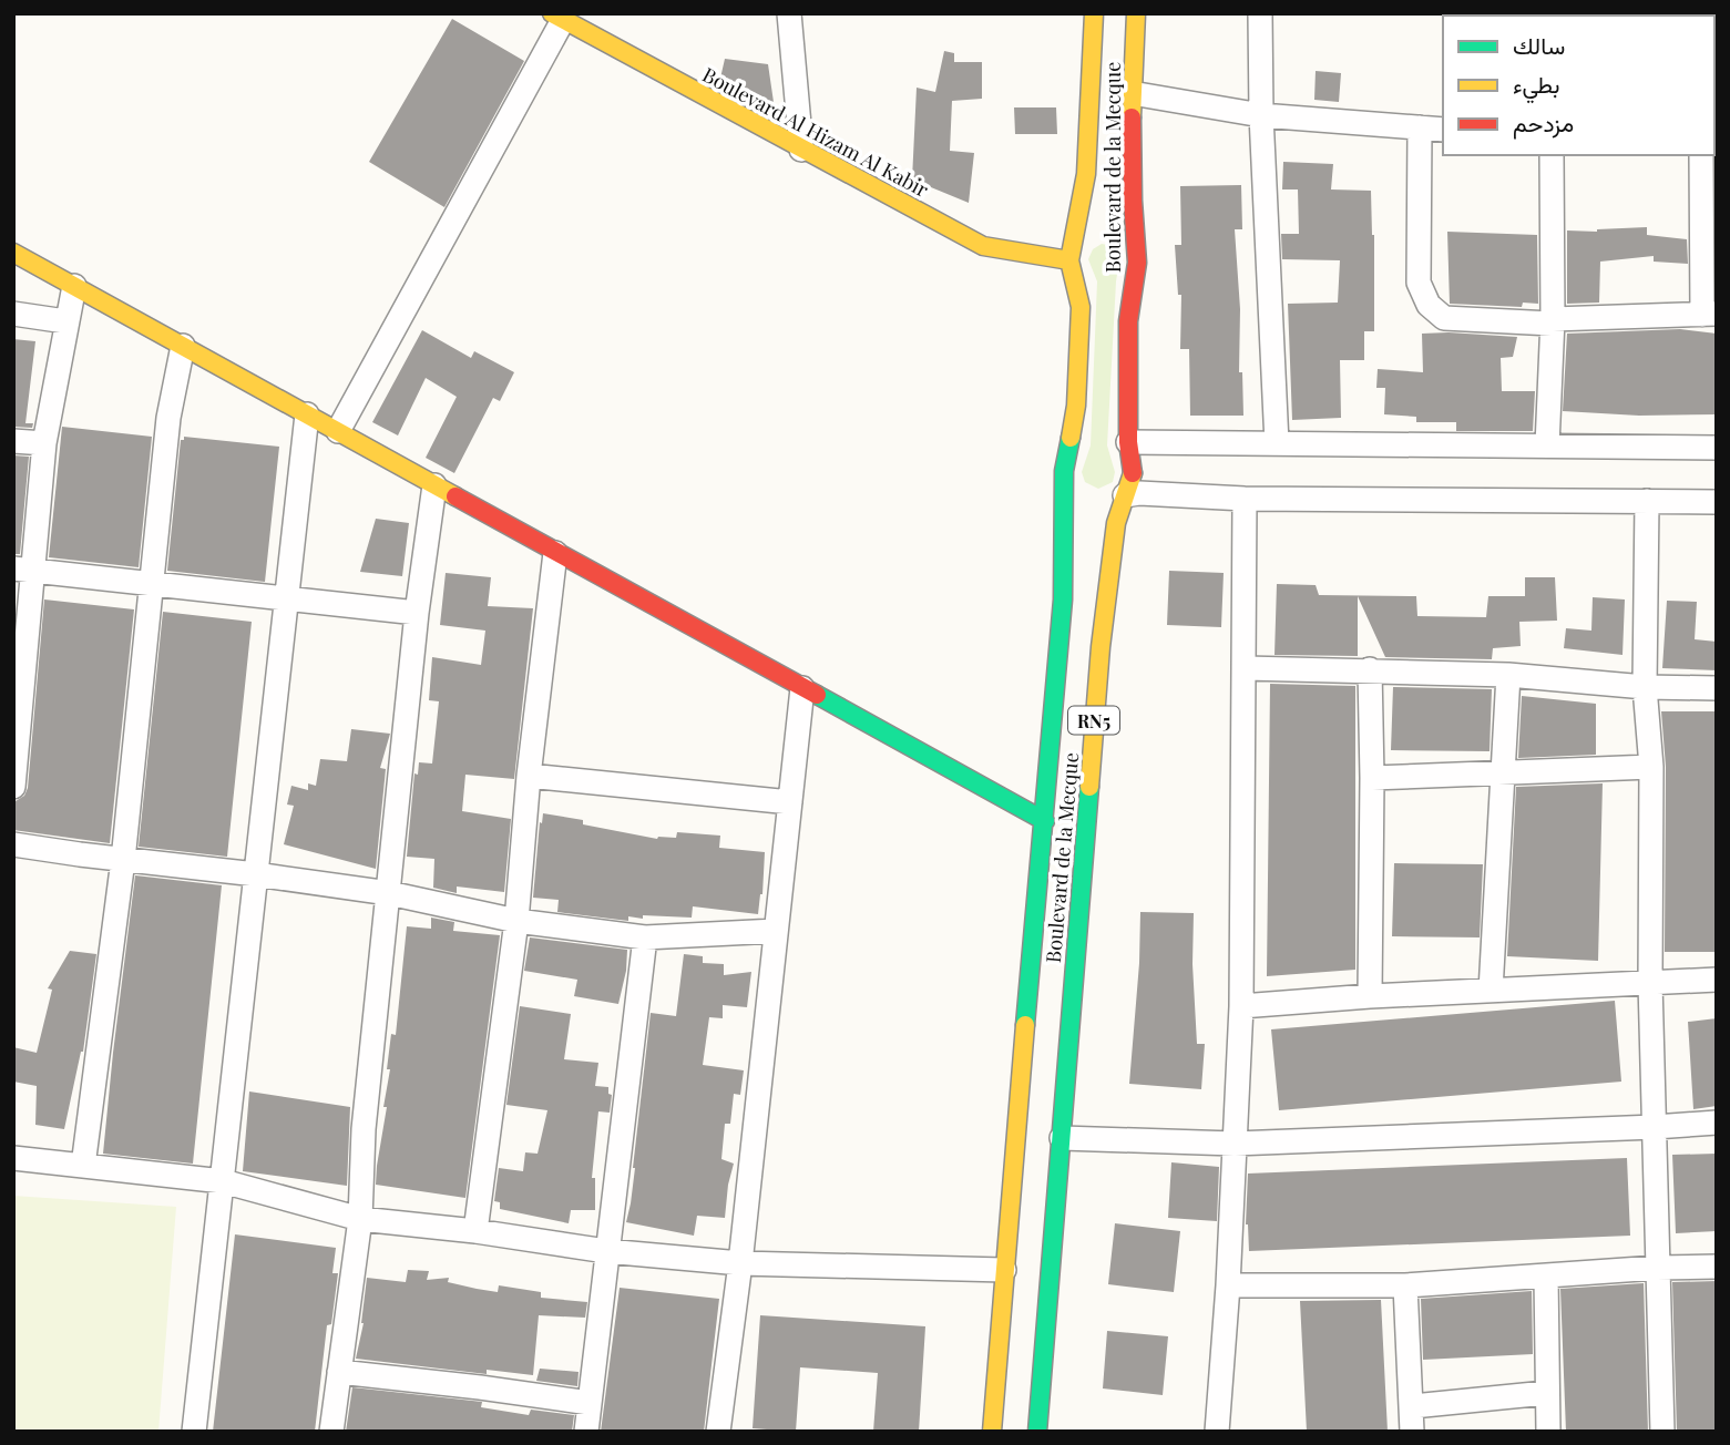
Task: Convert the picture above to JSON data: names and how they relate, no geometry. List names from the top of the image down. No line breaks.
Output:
{"streets":{"main road":["Boulevard Al Hizam Al Kabir","Boulevard de la Mecque","RN5"]},"crossings":[["Boulevard Al Hizam Al Kabir","Boulevard de la Mecque"]],"legend":["سالك","بطيء","مزدحم"]}
